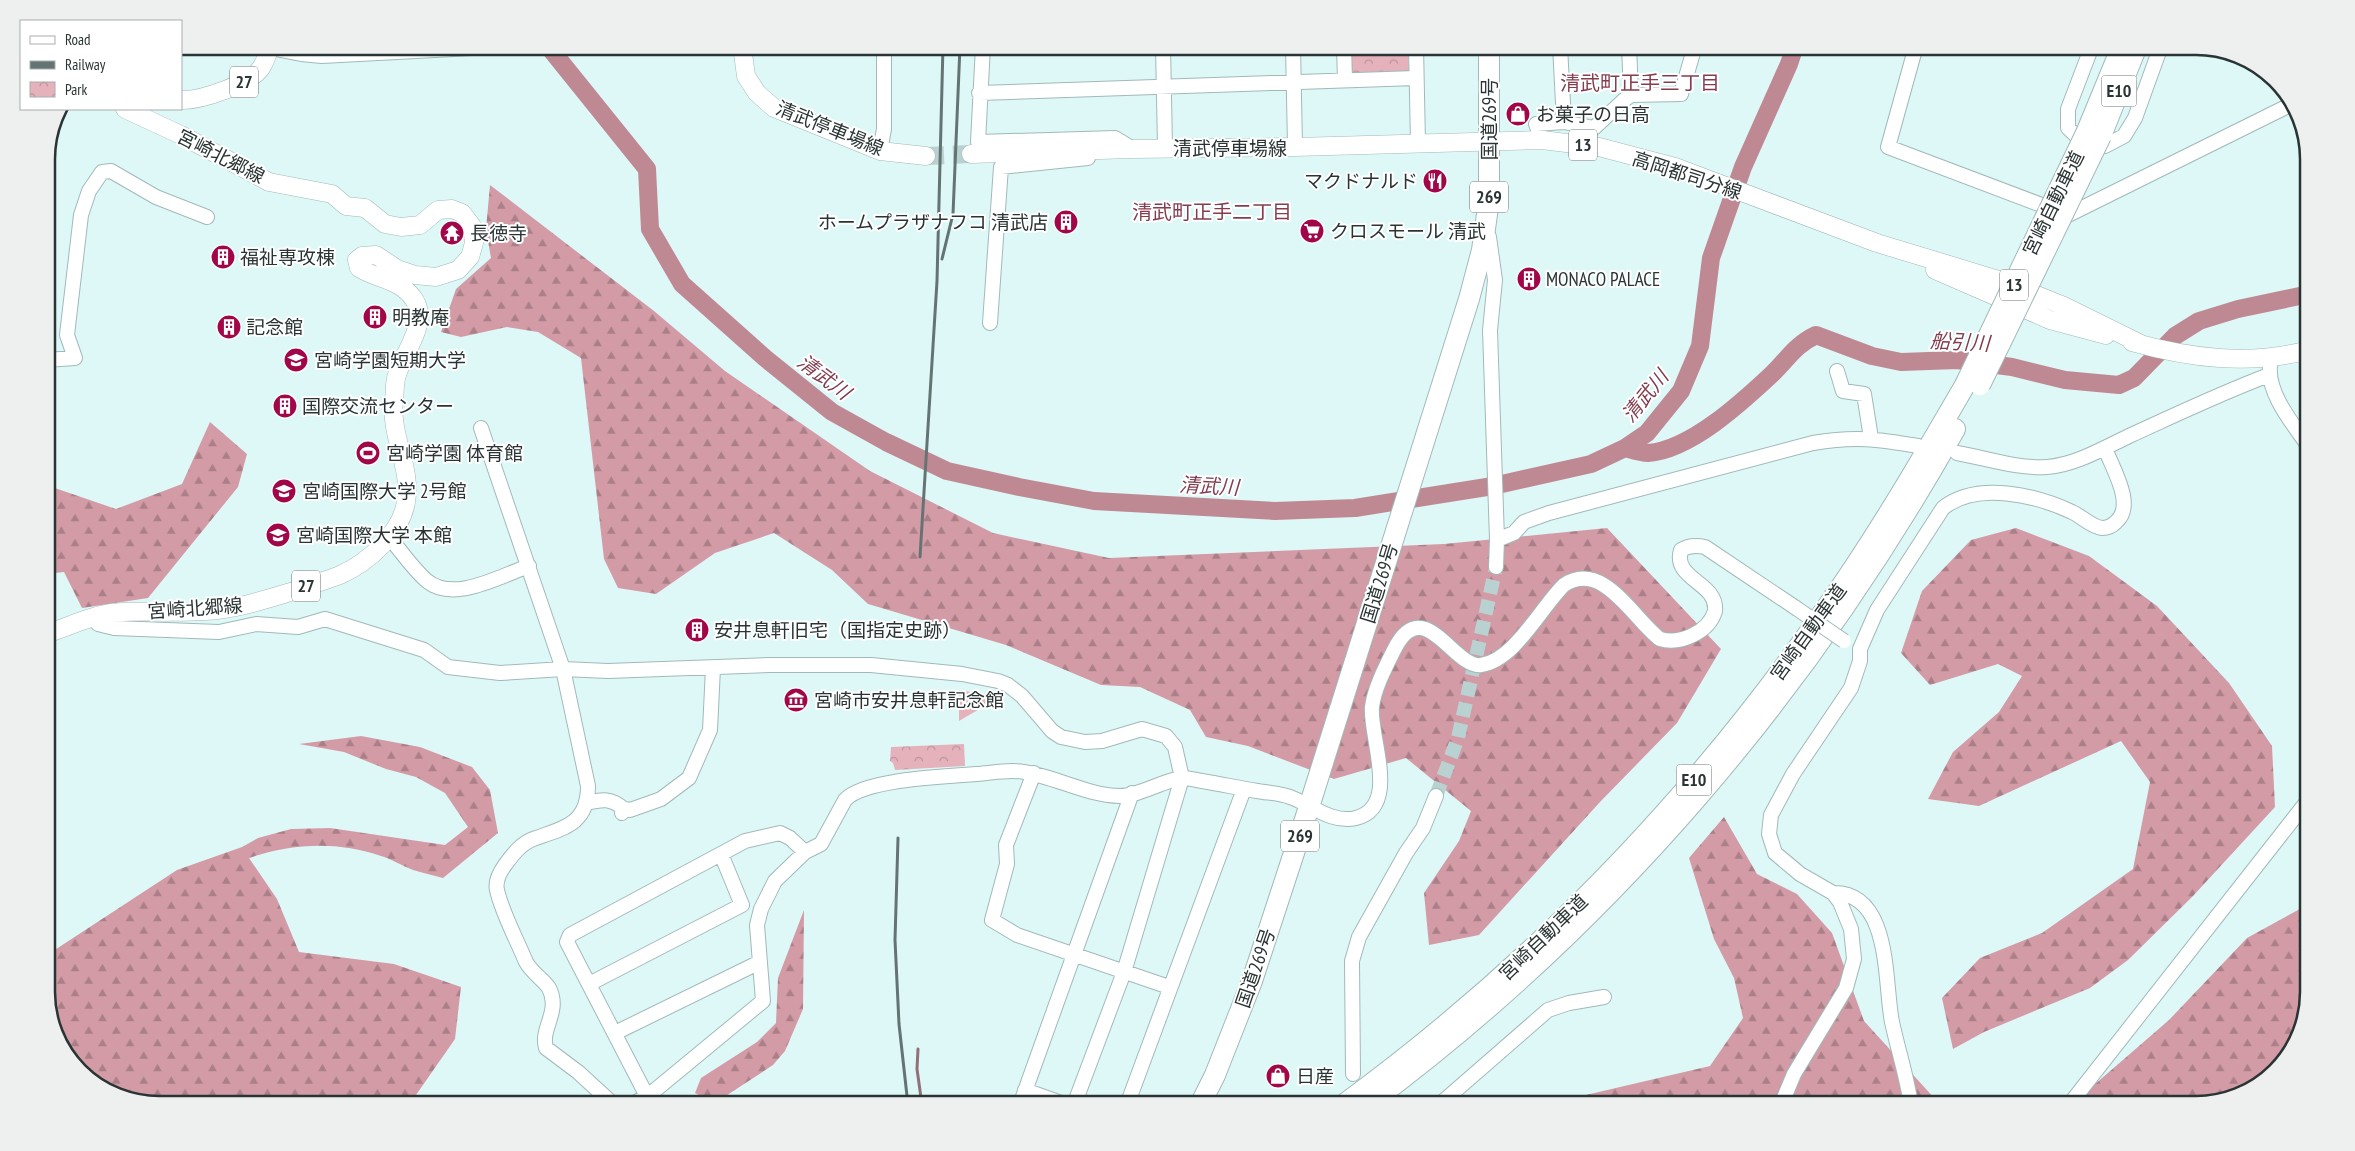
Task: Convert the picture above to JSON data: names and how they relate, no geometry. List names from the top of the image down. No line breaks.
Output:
{"streets":{"highway":["E10","国道269号","269","宮崎自動車道"],"main road":["27","清武停車場線","13","宮崎北郷線","高岡都司分線"]},"crossings":[["国道269号","清武停車場線"],["国道269号","高岡都司分線"],["清武停車場線","高岡都司分線"]],"districts":["清武町正手三丁目","清武町正手二丁目"],"water":["船引川","清武川"],"places":{"shop":["お菓子の日高","日産"],"restaurant":["マクドナルド"],"building":["ホームプラザナフコ 清武店","福祉専攻棟","MONACO PALACE","明教庵","記念館","国際交流センター","安井息軒旧宅（国指定史跡）"],"supermarket":["クロスモール 清武"],"temple":["長徳寺"],"school or university":["宮崎学園短期大学","宮崎国際大学 2号館","宮崎国際大学 本館"],"sports":["宮崎学園 体育館"],"museum":["宮崎市安井息軒記念館"]},"legend":["Road","Railway","Park"]}
